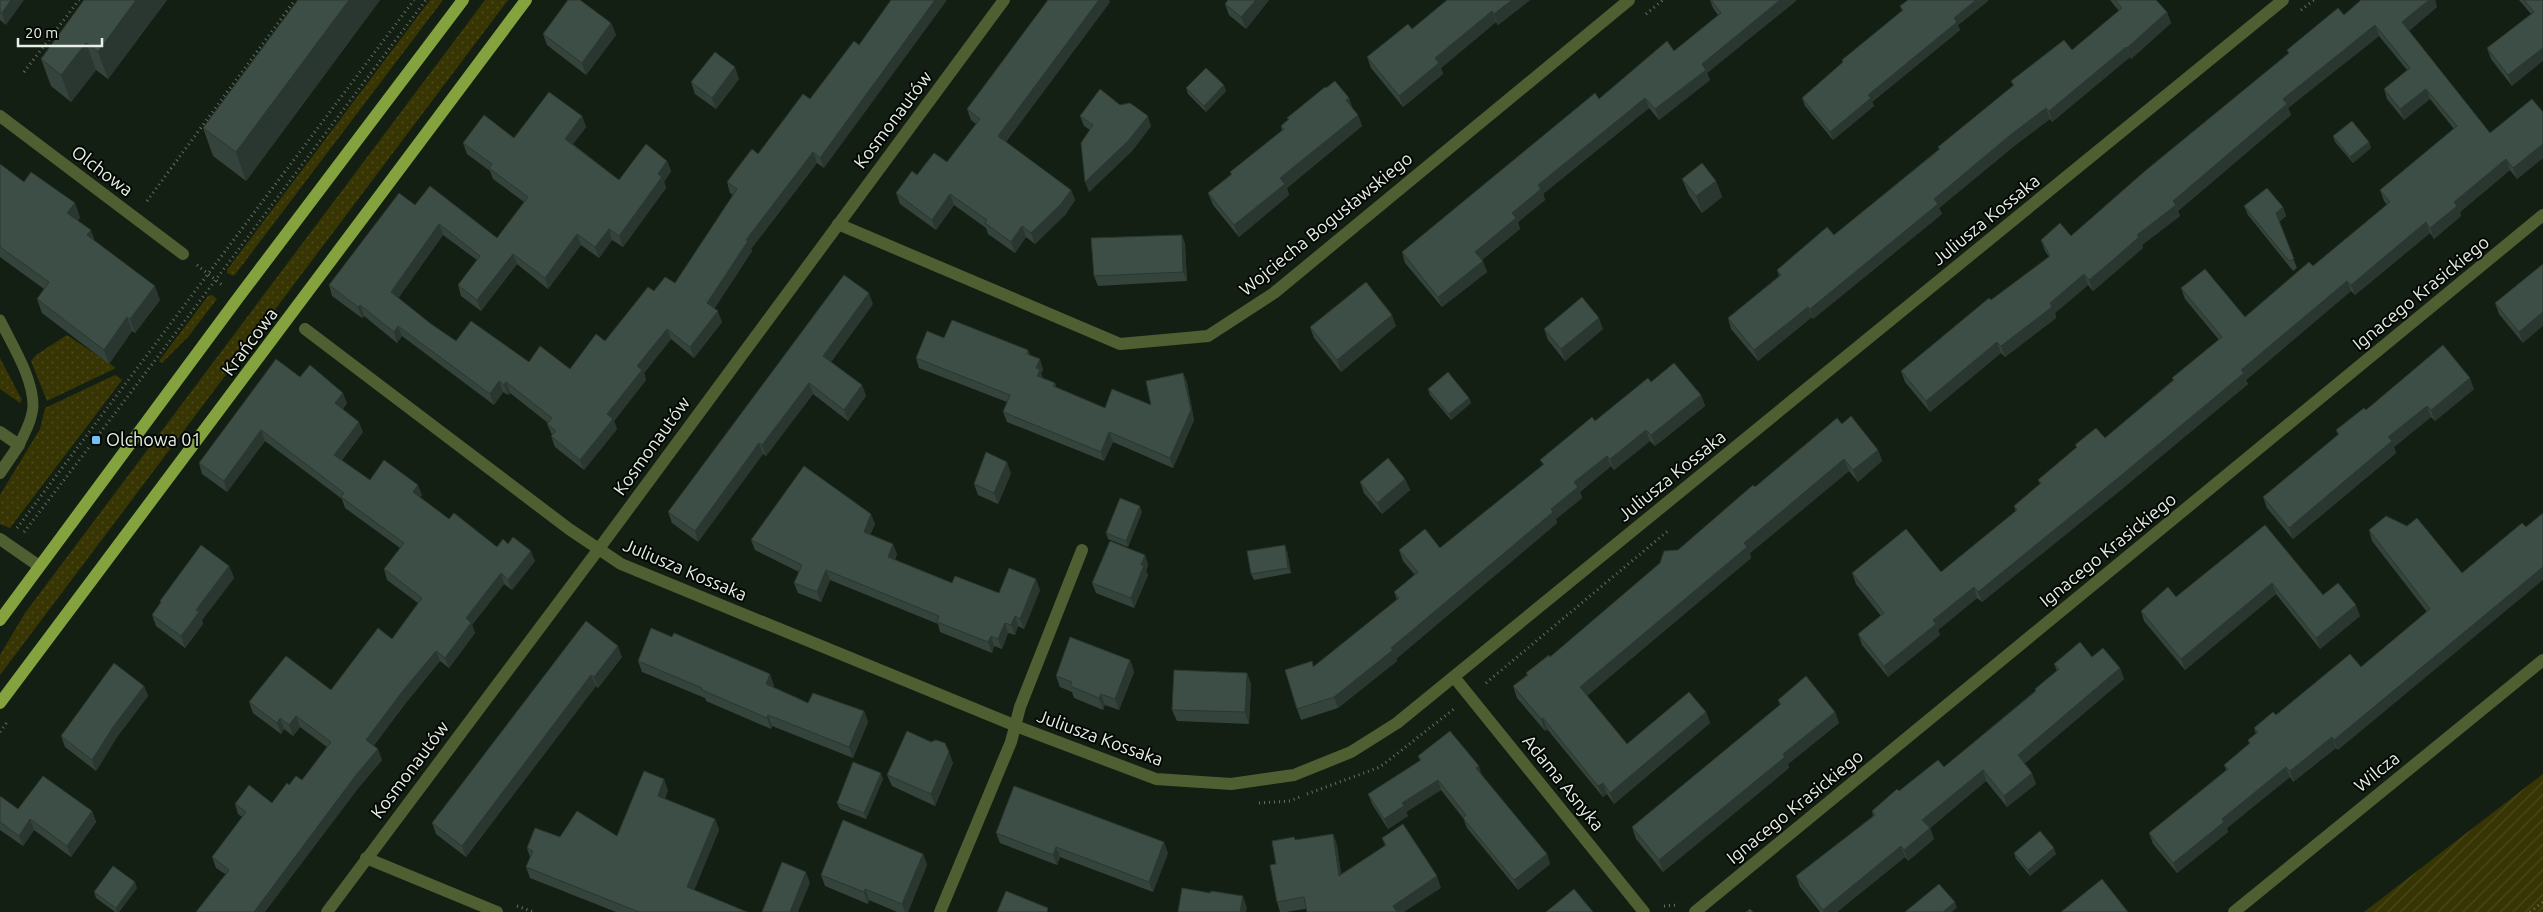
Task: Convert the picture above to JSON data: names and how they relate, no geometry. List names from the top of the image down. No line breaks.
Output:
{"streets":{"main road":["Krańcowa"],"street":["Kosmonautów","Olchowa","Juliusza Kossaka","Wojciecha Bogusławskiego","Ignacego Krasickiego","Wilcza","Adama Asnyka"]},"crossings":[["Kosmonautów","Juliusza Kossaka"],["Kosmonautów","Wojciecha Bogusławskiego"],["Juliusza Kossaka","Adama Asnyka"]],"places":{"transit":["Olchowa 01"]},"scale_bar":"20 m"}
